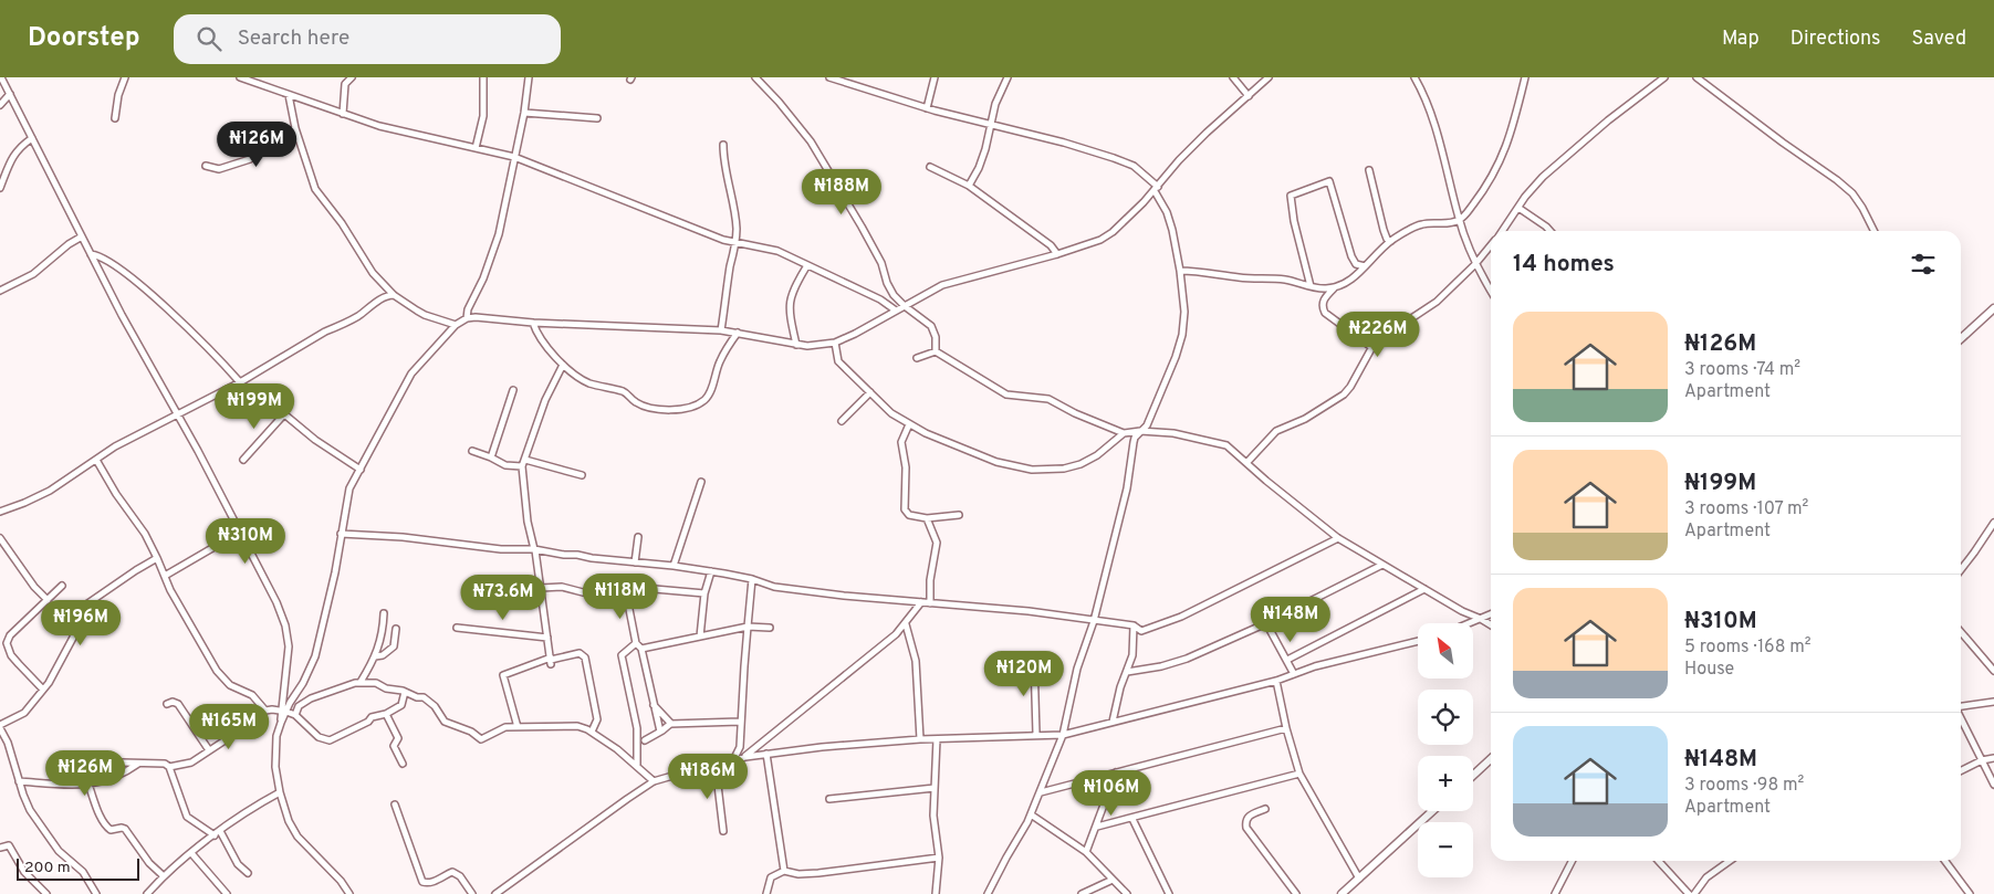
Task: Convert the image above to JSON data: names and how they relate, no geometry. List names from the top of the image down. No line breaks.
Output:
{"scale_bar":"200 m","north":"top left","page":{"header":"Doorstep","search":"Search here","nav":["Map","Directions","Saved"],"price":["₦126M","₦188M","₦226M","₦199M","₦310M","₦118M","₦73.6M","₦148M","₦196M","₦120M","₦165M","₦126M","₦186M","₦106M"],"heading":"14 homes","list":[{"name":"₦126M","note":"3 rooms · 74 m² · Apartment"},{"name":"₦199M","note":"3 rooms · 107 m² · Apartment"},{"name":"₦310M","note":"5 rooms · 168 m² · House"},{"name":"₦148M","note":"3 rooms · 98 m² · Apartment"}],"map_buttons":["+","−"],"scale":"200 m"}}
